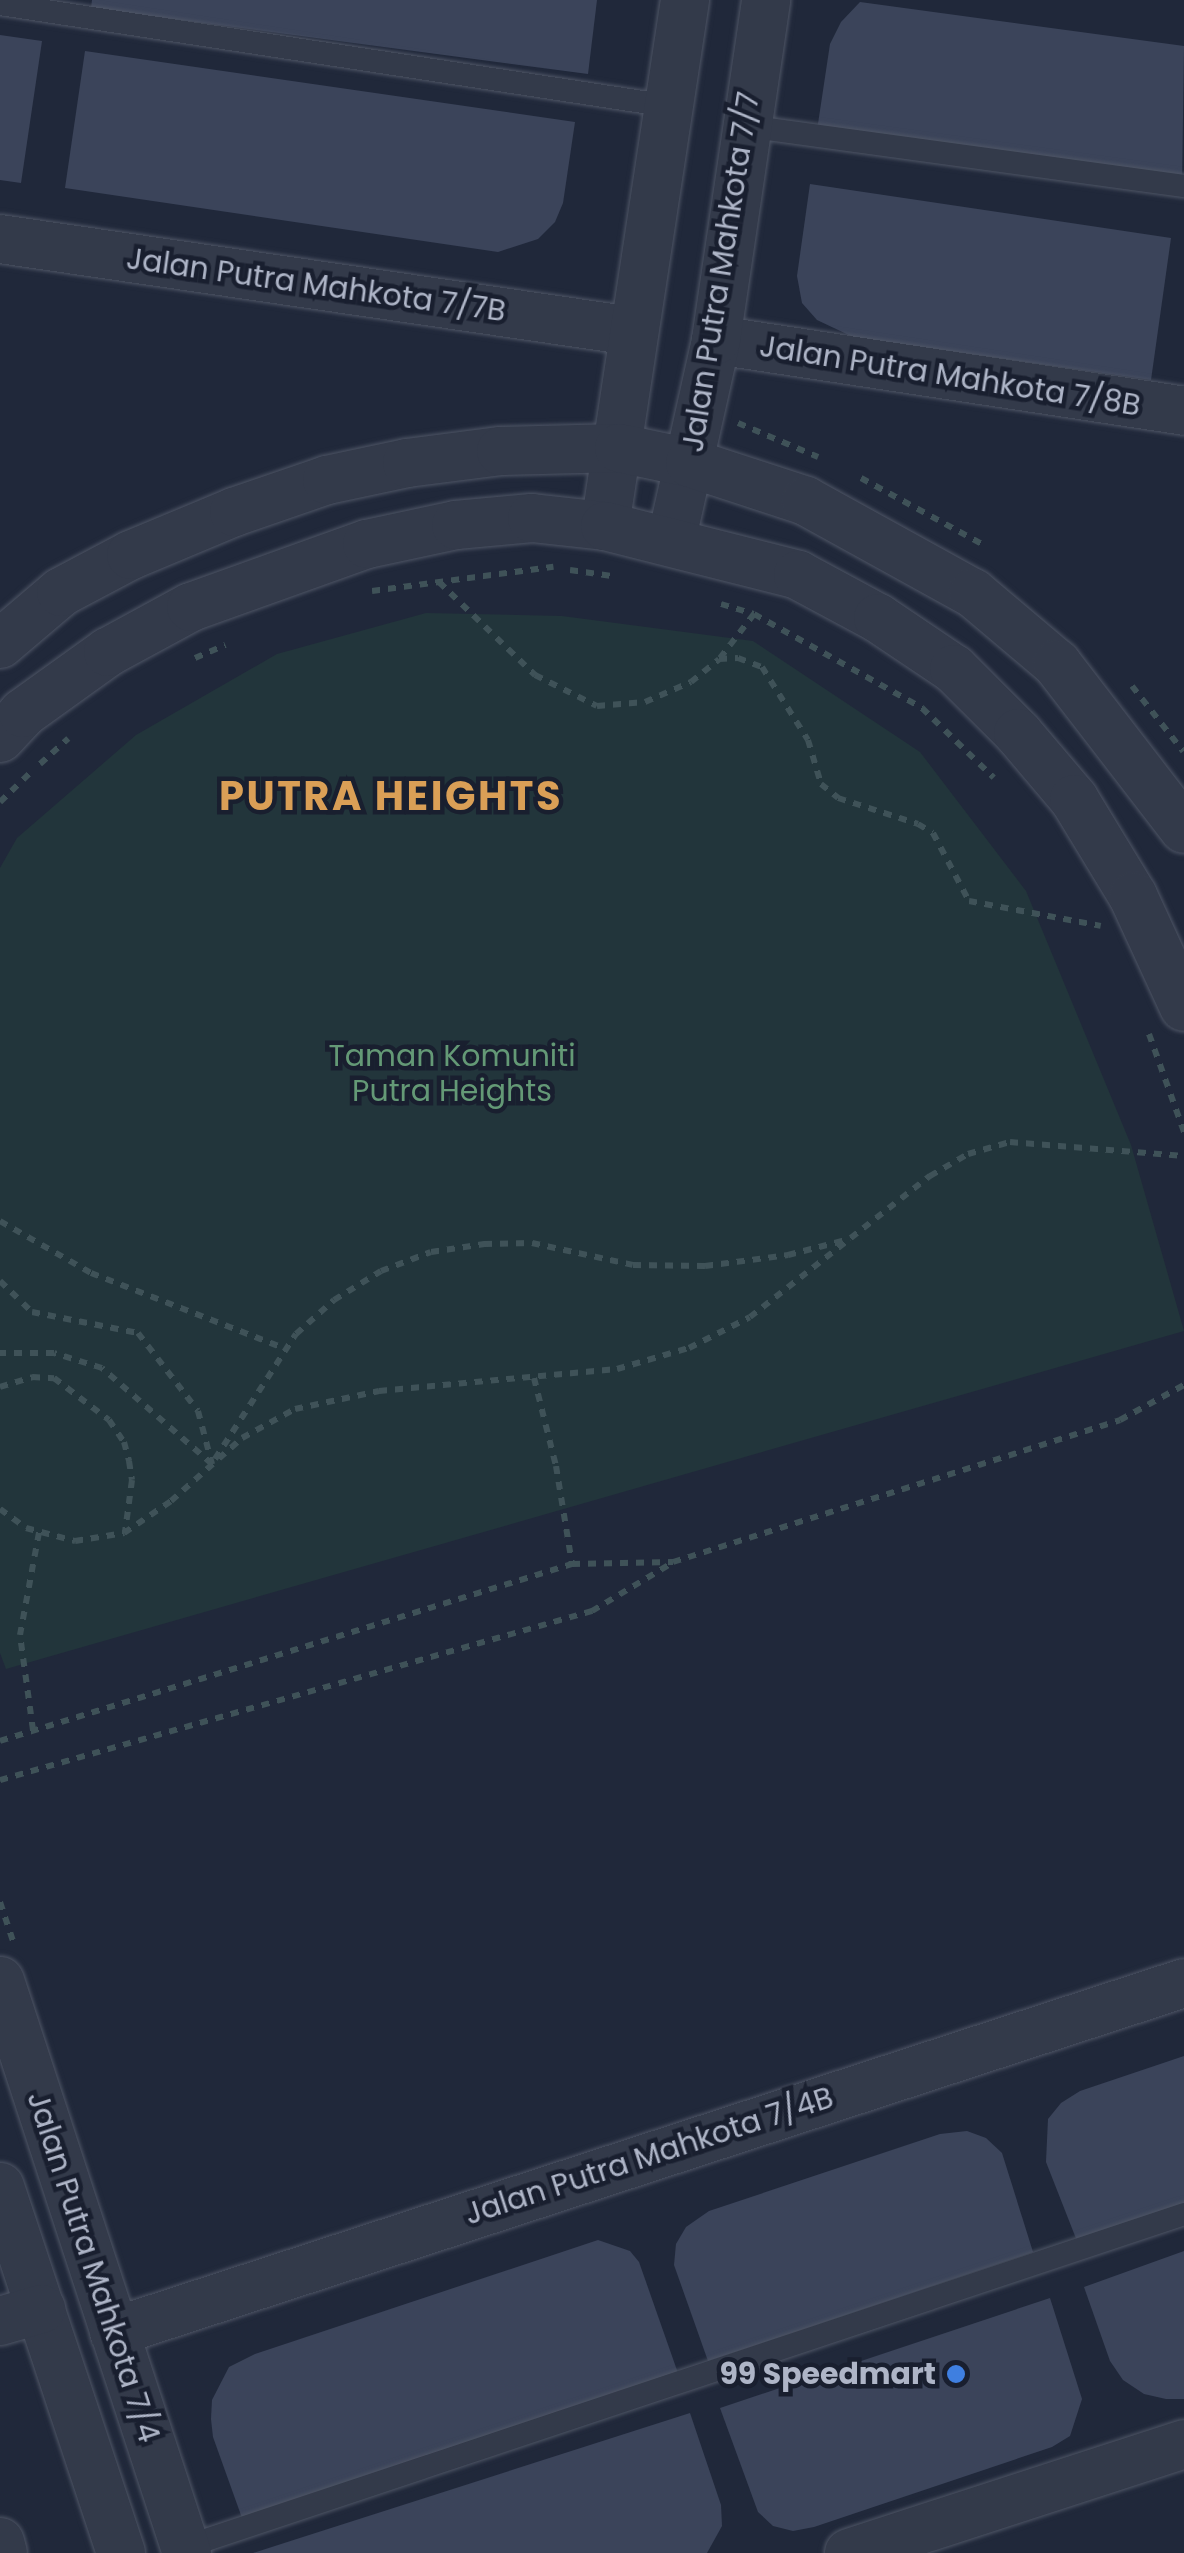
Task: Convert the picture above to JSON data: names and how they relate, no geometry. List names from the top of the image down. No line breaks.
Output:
{"streets":{"street":["Jalan Putra Mahkota 7/7","Jalan Putra Mahkota 7/7B","Jalan Putra Mahkota 7/8B","Jalan Putra Mahkota 7/4B","Jalan Putra Mahkota 7/4"]},"crossings":[["Jalan Putra Mahkota 7/7","Jalan Putra Mahkota 7/8B"],["Jalan Putra Mahkota 7/4B","Jalan Putra Mahkota 7/4"]],"districts":["PUTRA HEIGHTS"],"parks":["Taman Komuniti Putra Heights"],"places":["99 Speedmart"]}
